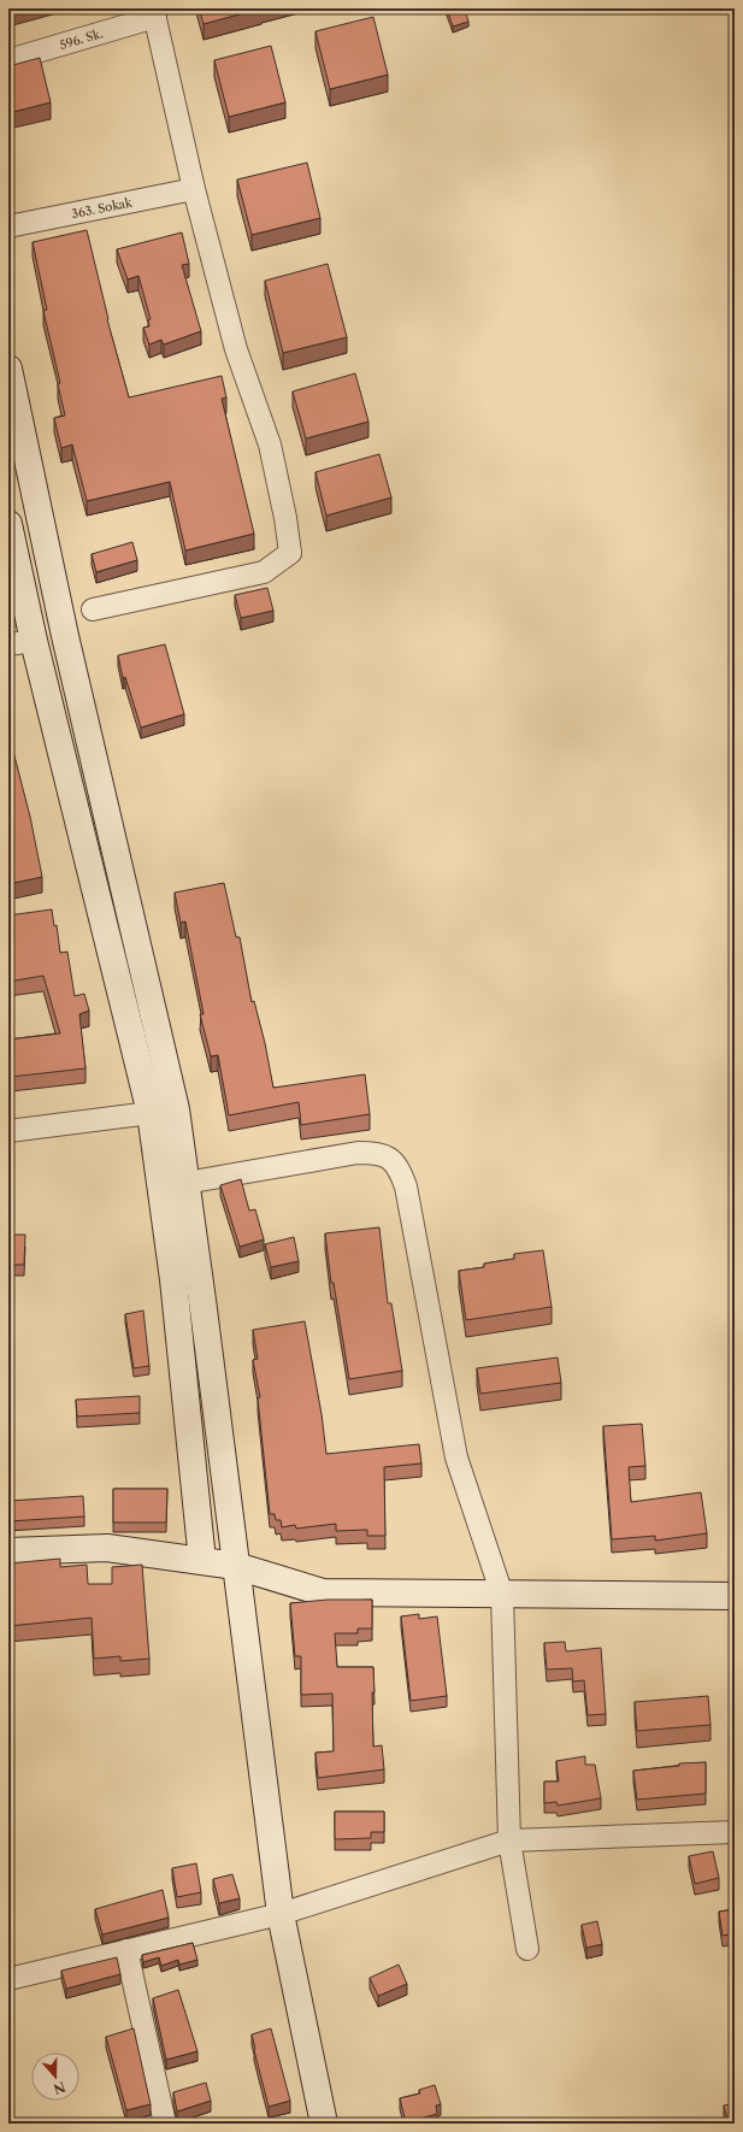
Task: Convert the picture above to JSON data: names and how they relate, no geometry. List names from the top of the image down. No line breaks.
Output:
{"streets":{"street":["596. Sk.","363. Sokak"]},"north":"bottom"}
